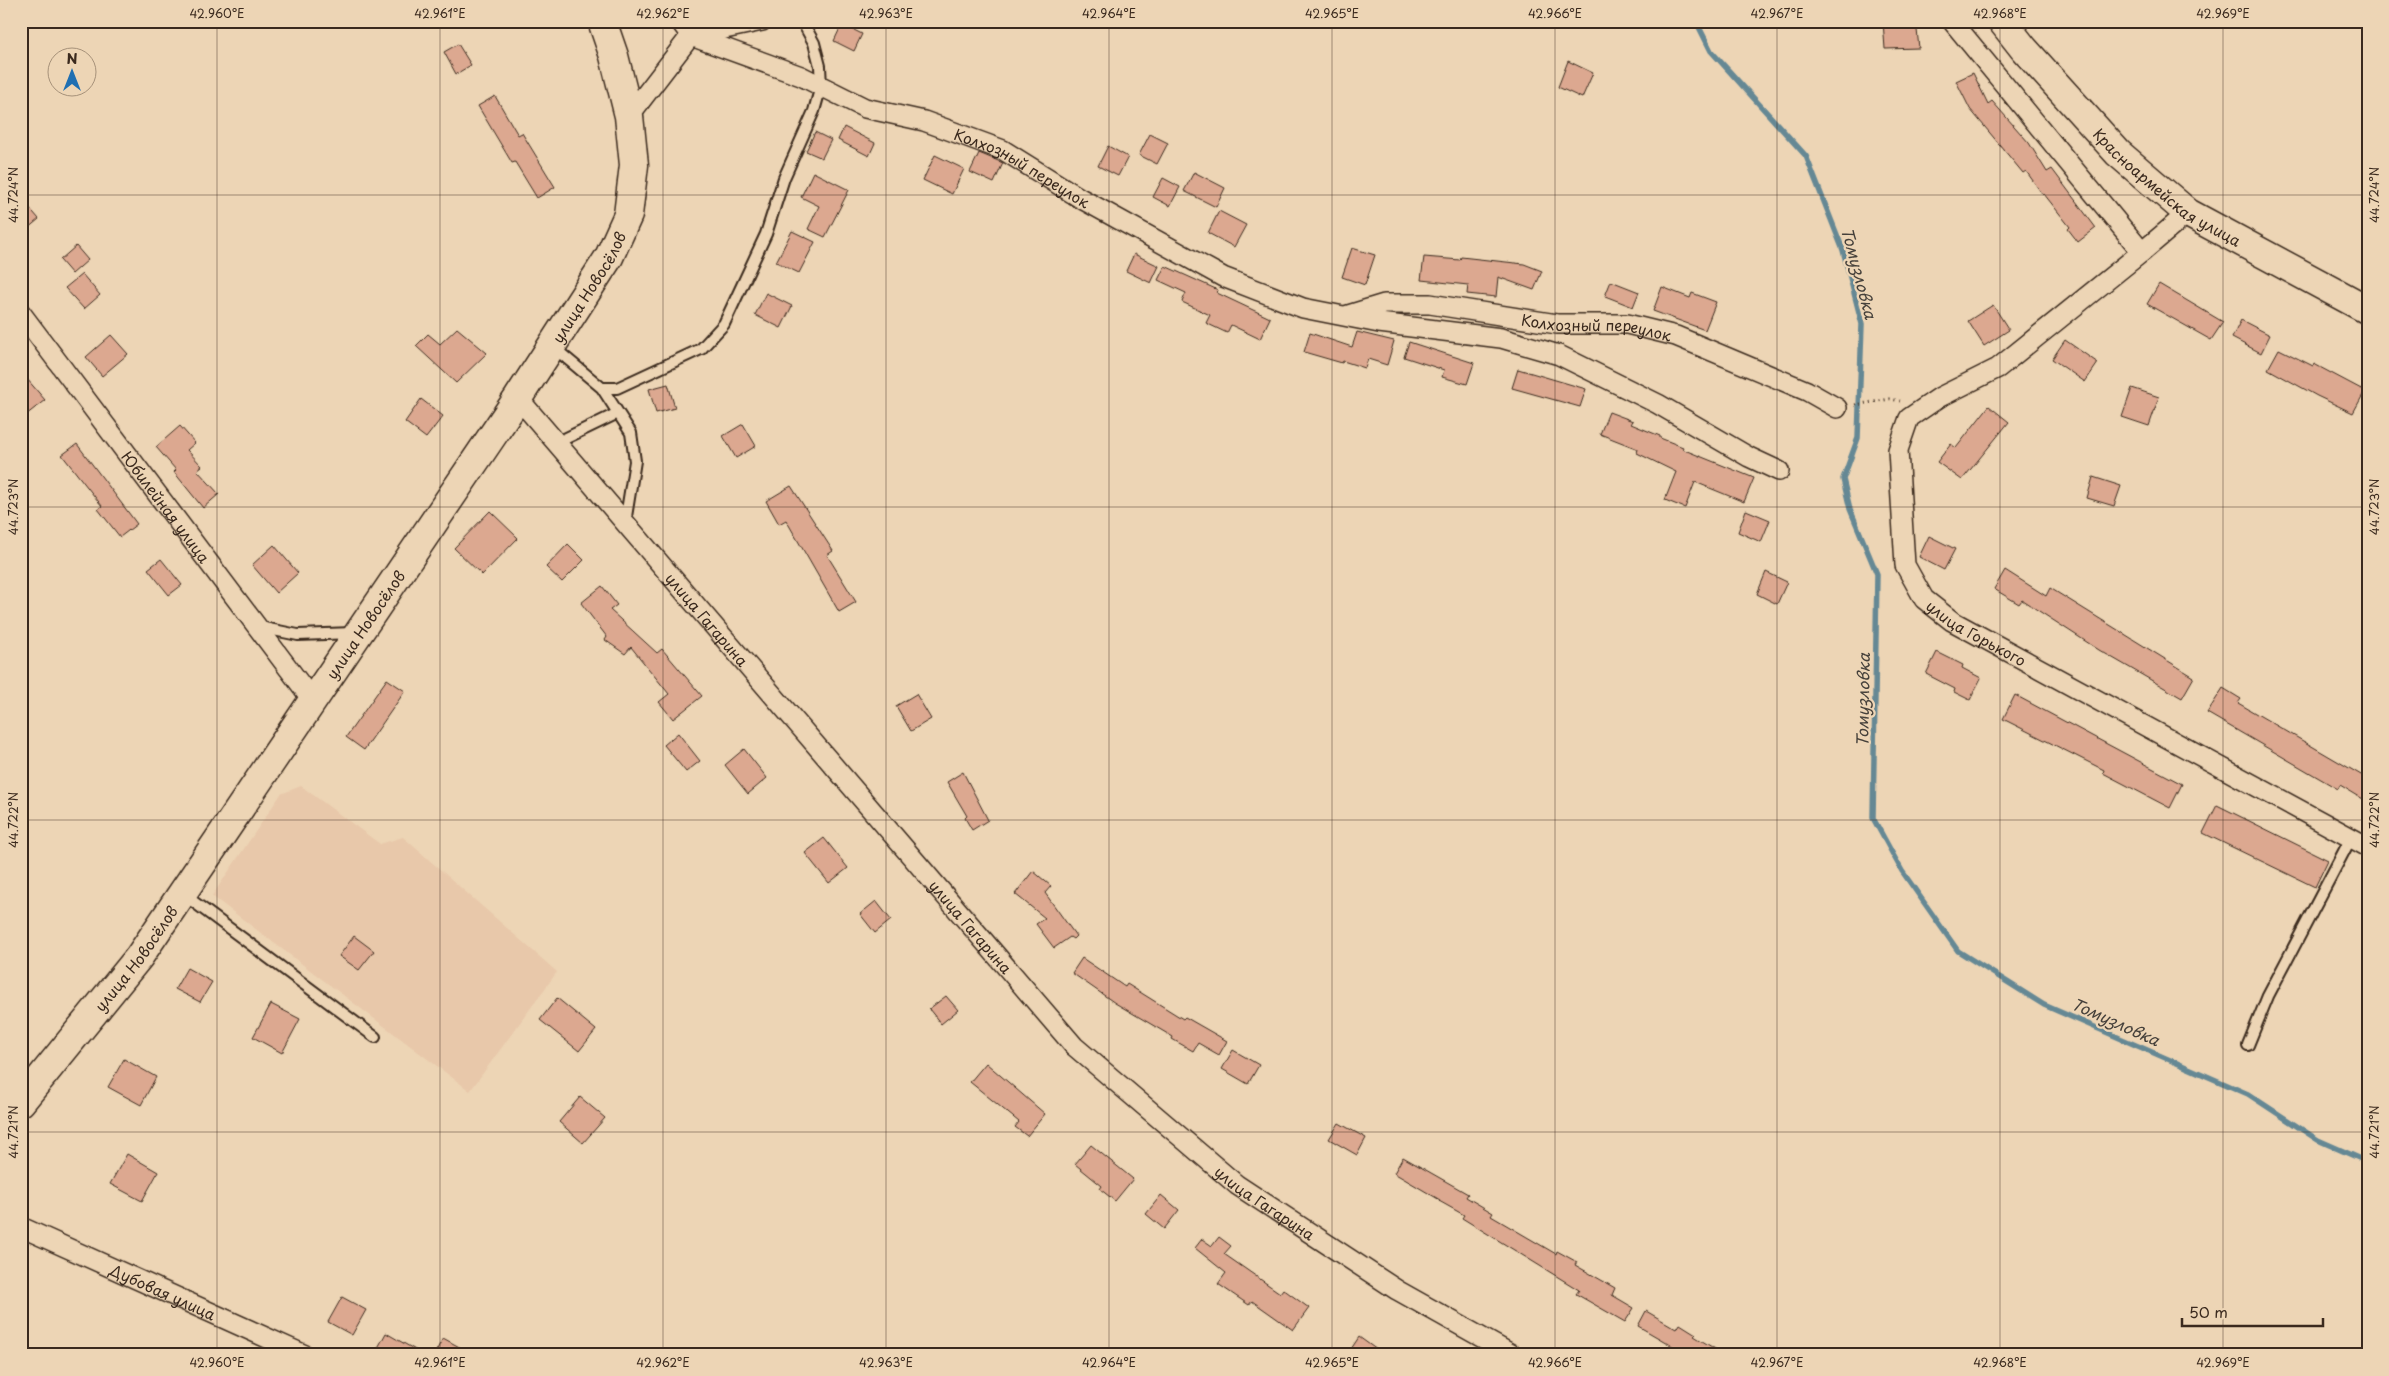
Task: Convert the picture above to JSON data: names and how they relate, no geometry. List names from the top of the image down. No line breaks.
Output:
{"streets":{"main road":["Красноармейская улица","улица Новосёлов"],"street":["Колхозный переулок","Юбилейная улица","улица Гагарина","улица Горького","Дубовая улица"]},"crossings":[["Красноармейская улица","улица Горького"],["улица Новосёлов","Юбилейная улица"],["улица Новосёлов","улица Гагарина"]],"water":["Томузловка"],"scale_bar":"50 m","north":"top","coordinates":["42.960°E","42.961°E","42.962°E","42.963°E","42.964°E","42.965°E","42.966°E","42.967°E","42.968°E","42.969°E","44.724°N","44.723°N","44.722°N","44.721°N"]}
